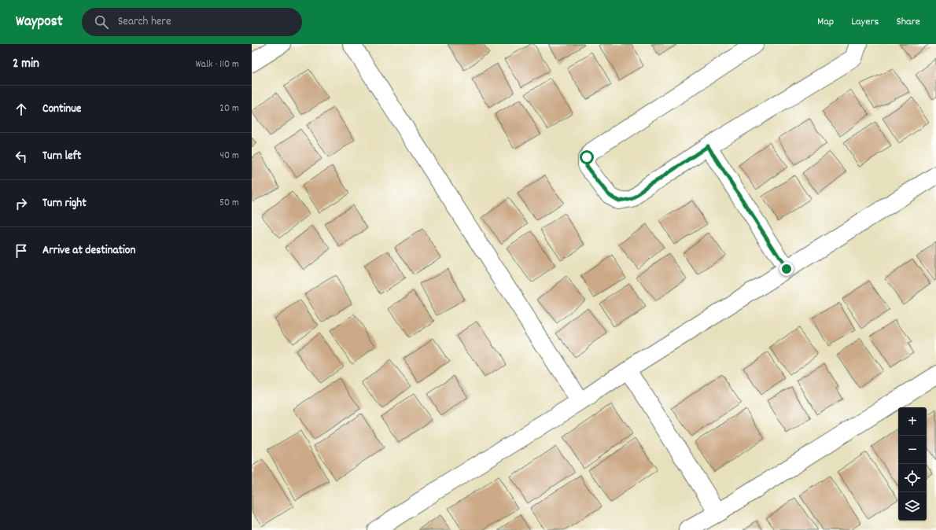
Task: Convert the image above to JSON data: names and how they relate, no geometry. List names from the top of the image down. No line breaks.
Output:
{"page":{"header":"Waypost","search":"Search here","nav":["Map","Layers","Share"],"heading":["2 min","Walk · 110 m"],"list":[["Continue","20 m"],["Turn left","40 m"],["Turn right","50 m"],"Arrive at destination"],"map_buttons":["+","−"]}}
